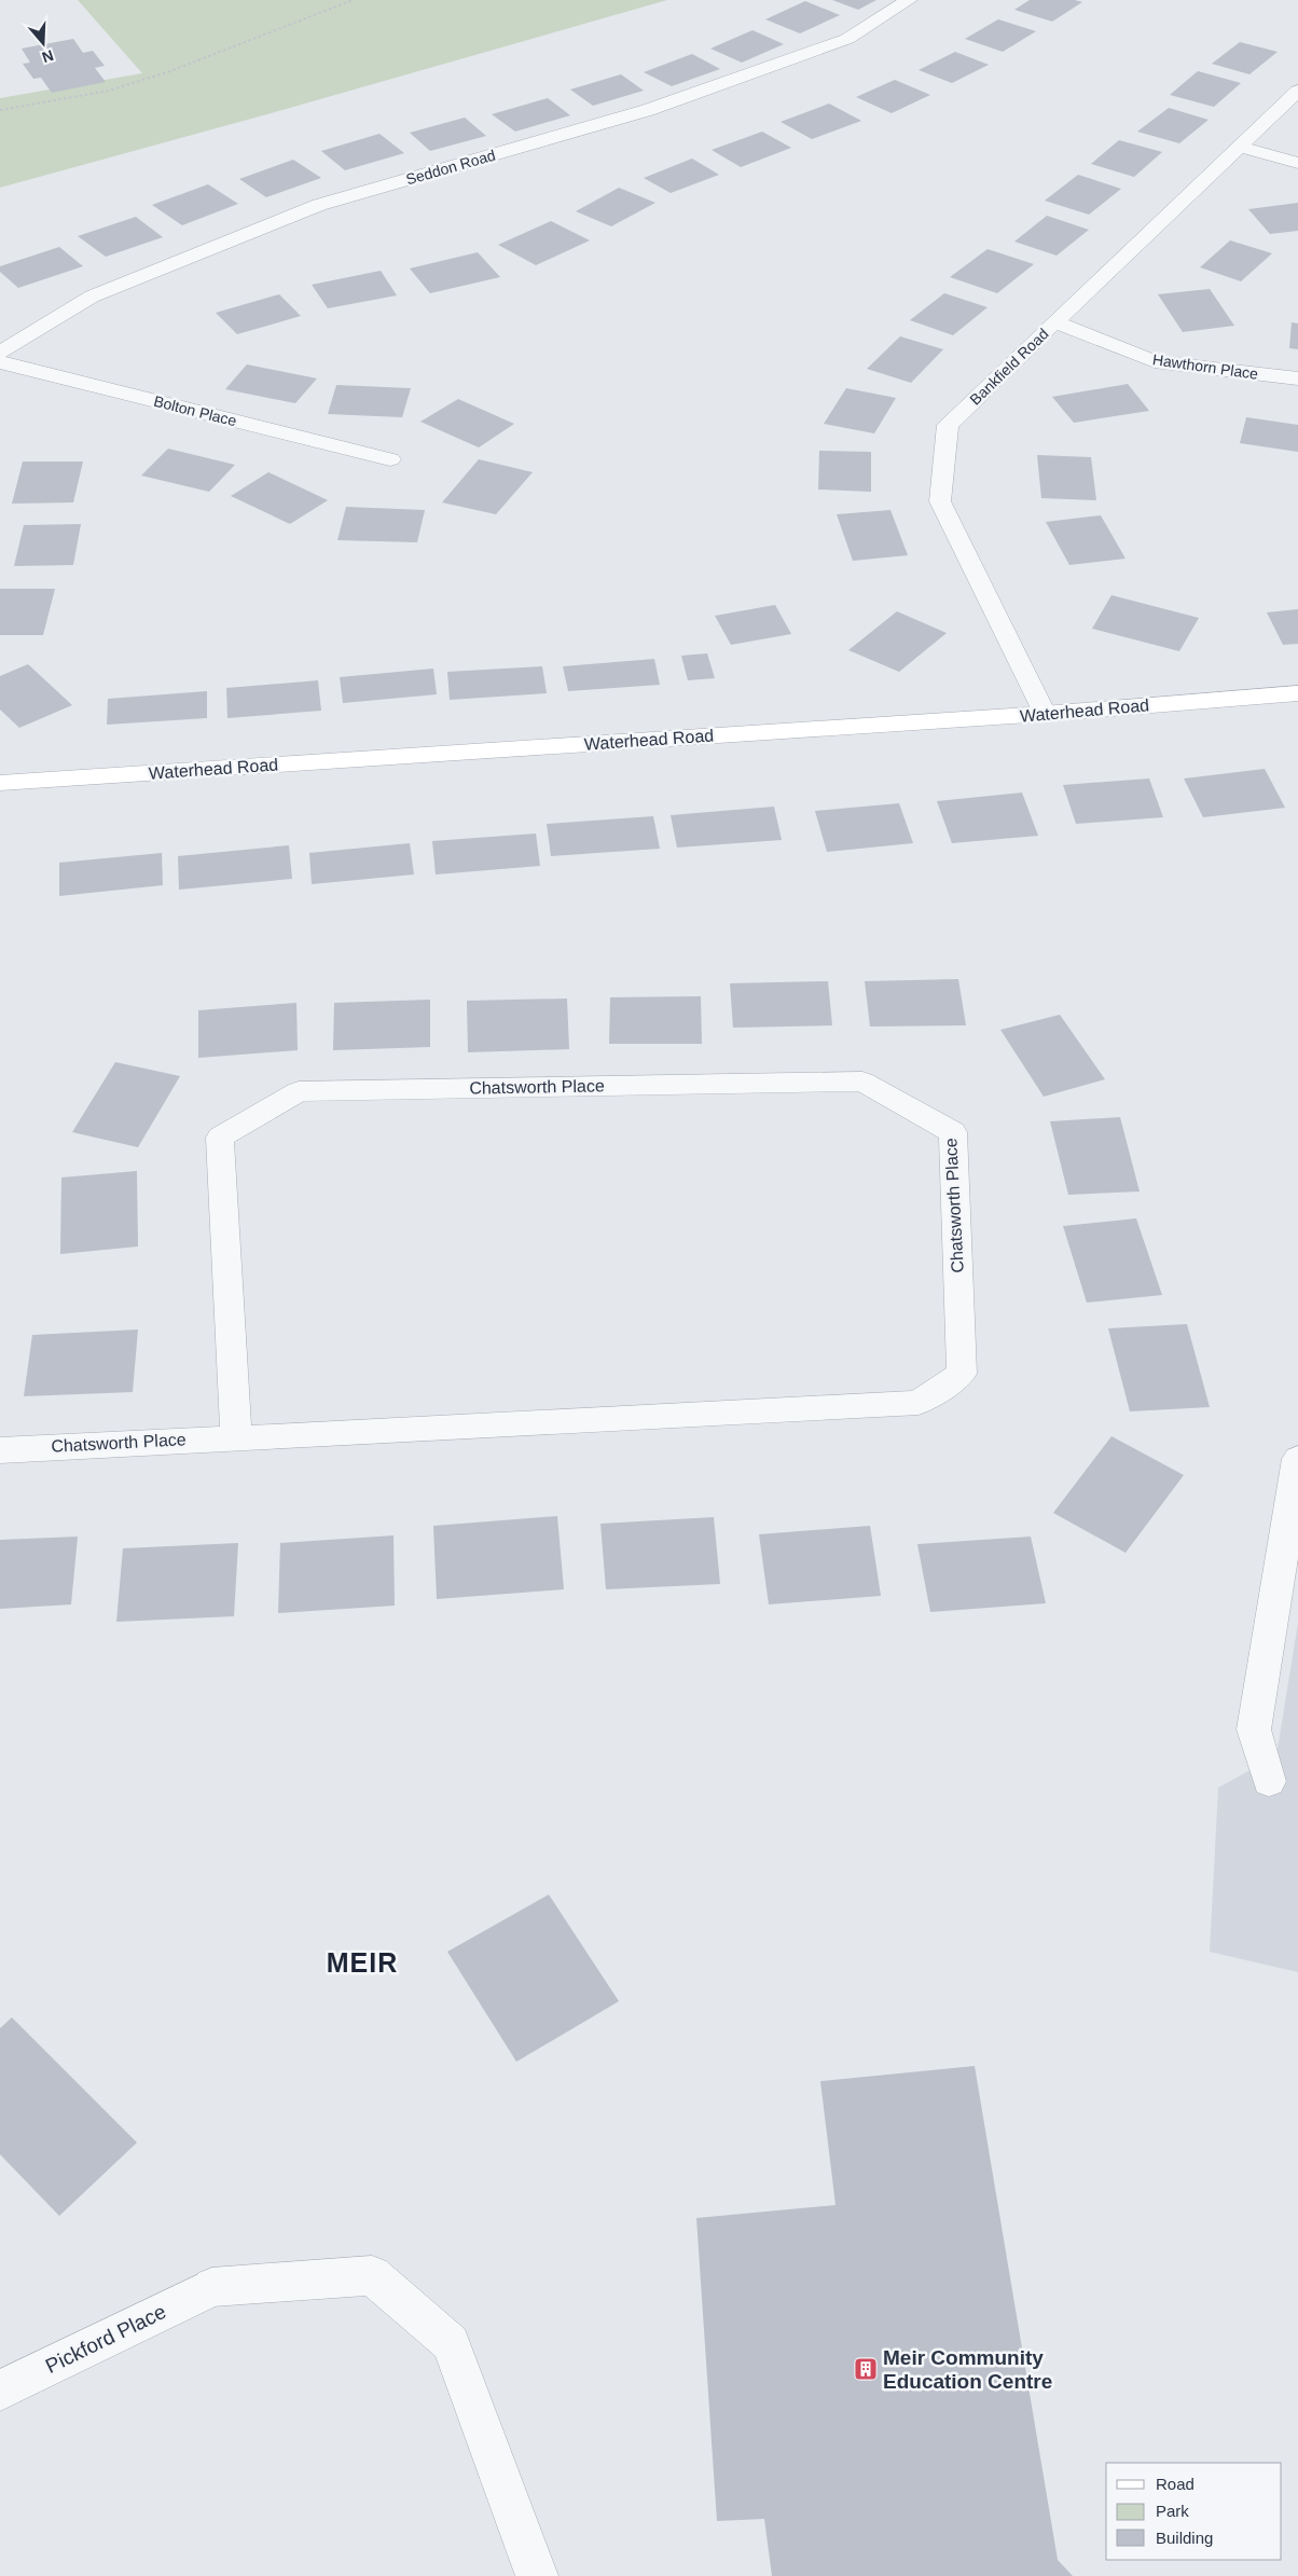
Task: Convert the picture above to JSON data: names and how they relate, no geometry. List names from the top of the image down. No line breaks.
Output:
{"streets":{"street":["Seddon Road","Bankfield Road","Hawthorn Place","Bolton Place","Waterhead Road","Chatsworth Place","Pickford Place"]},"crossings":[["Bankfield Road","Hawthorn Place"],["Bankfield Road","Waterhead Road"]],"districts":["MEIR"],"places":{"building":["Meir Community Education Centre"]},"legend":["Road","Park","Building"],"north":"bottom"}
